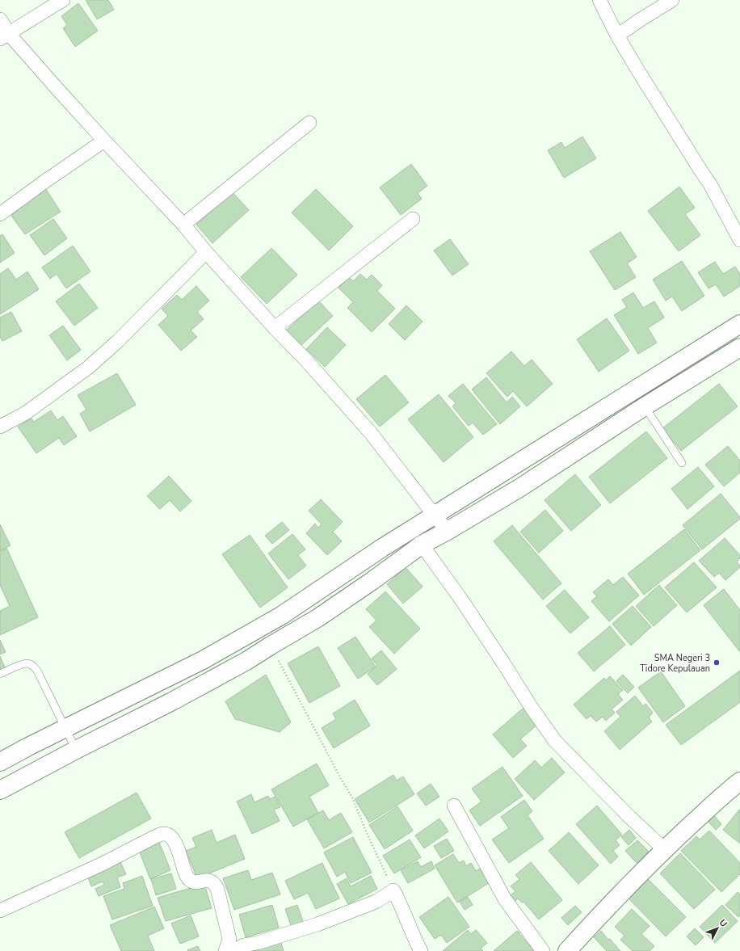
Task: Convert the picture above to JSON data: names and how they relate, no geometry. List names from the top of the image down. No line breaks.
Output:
{"places":["SMA Negeri 3 Tidore Kepulauan"],"north":"top right"}
